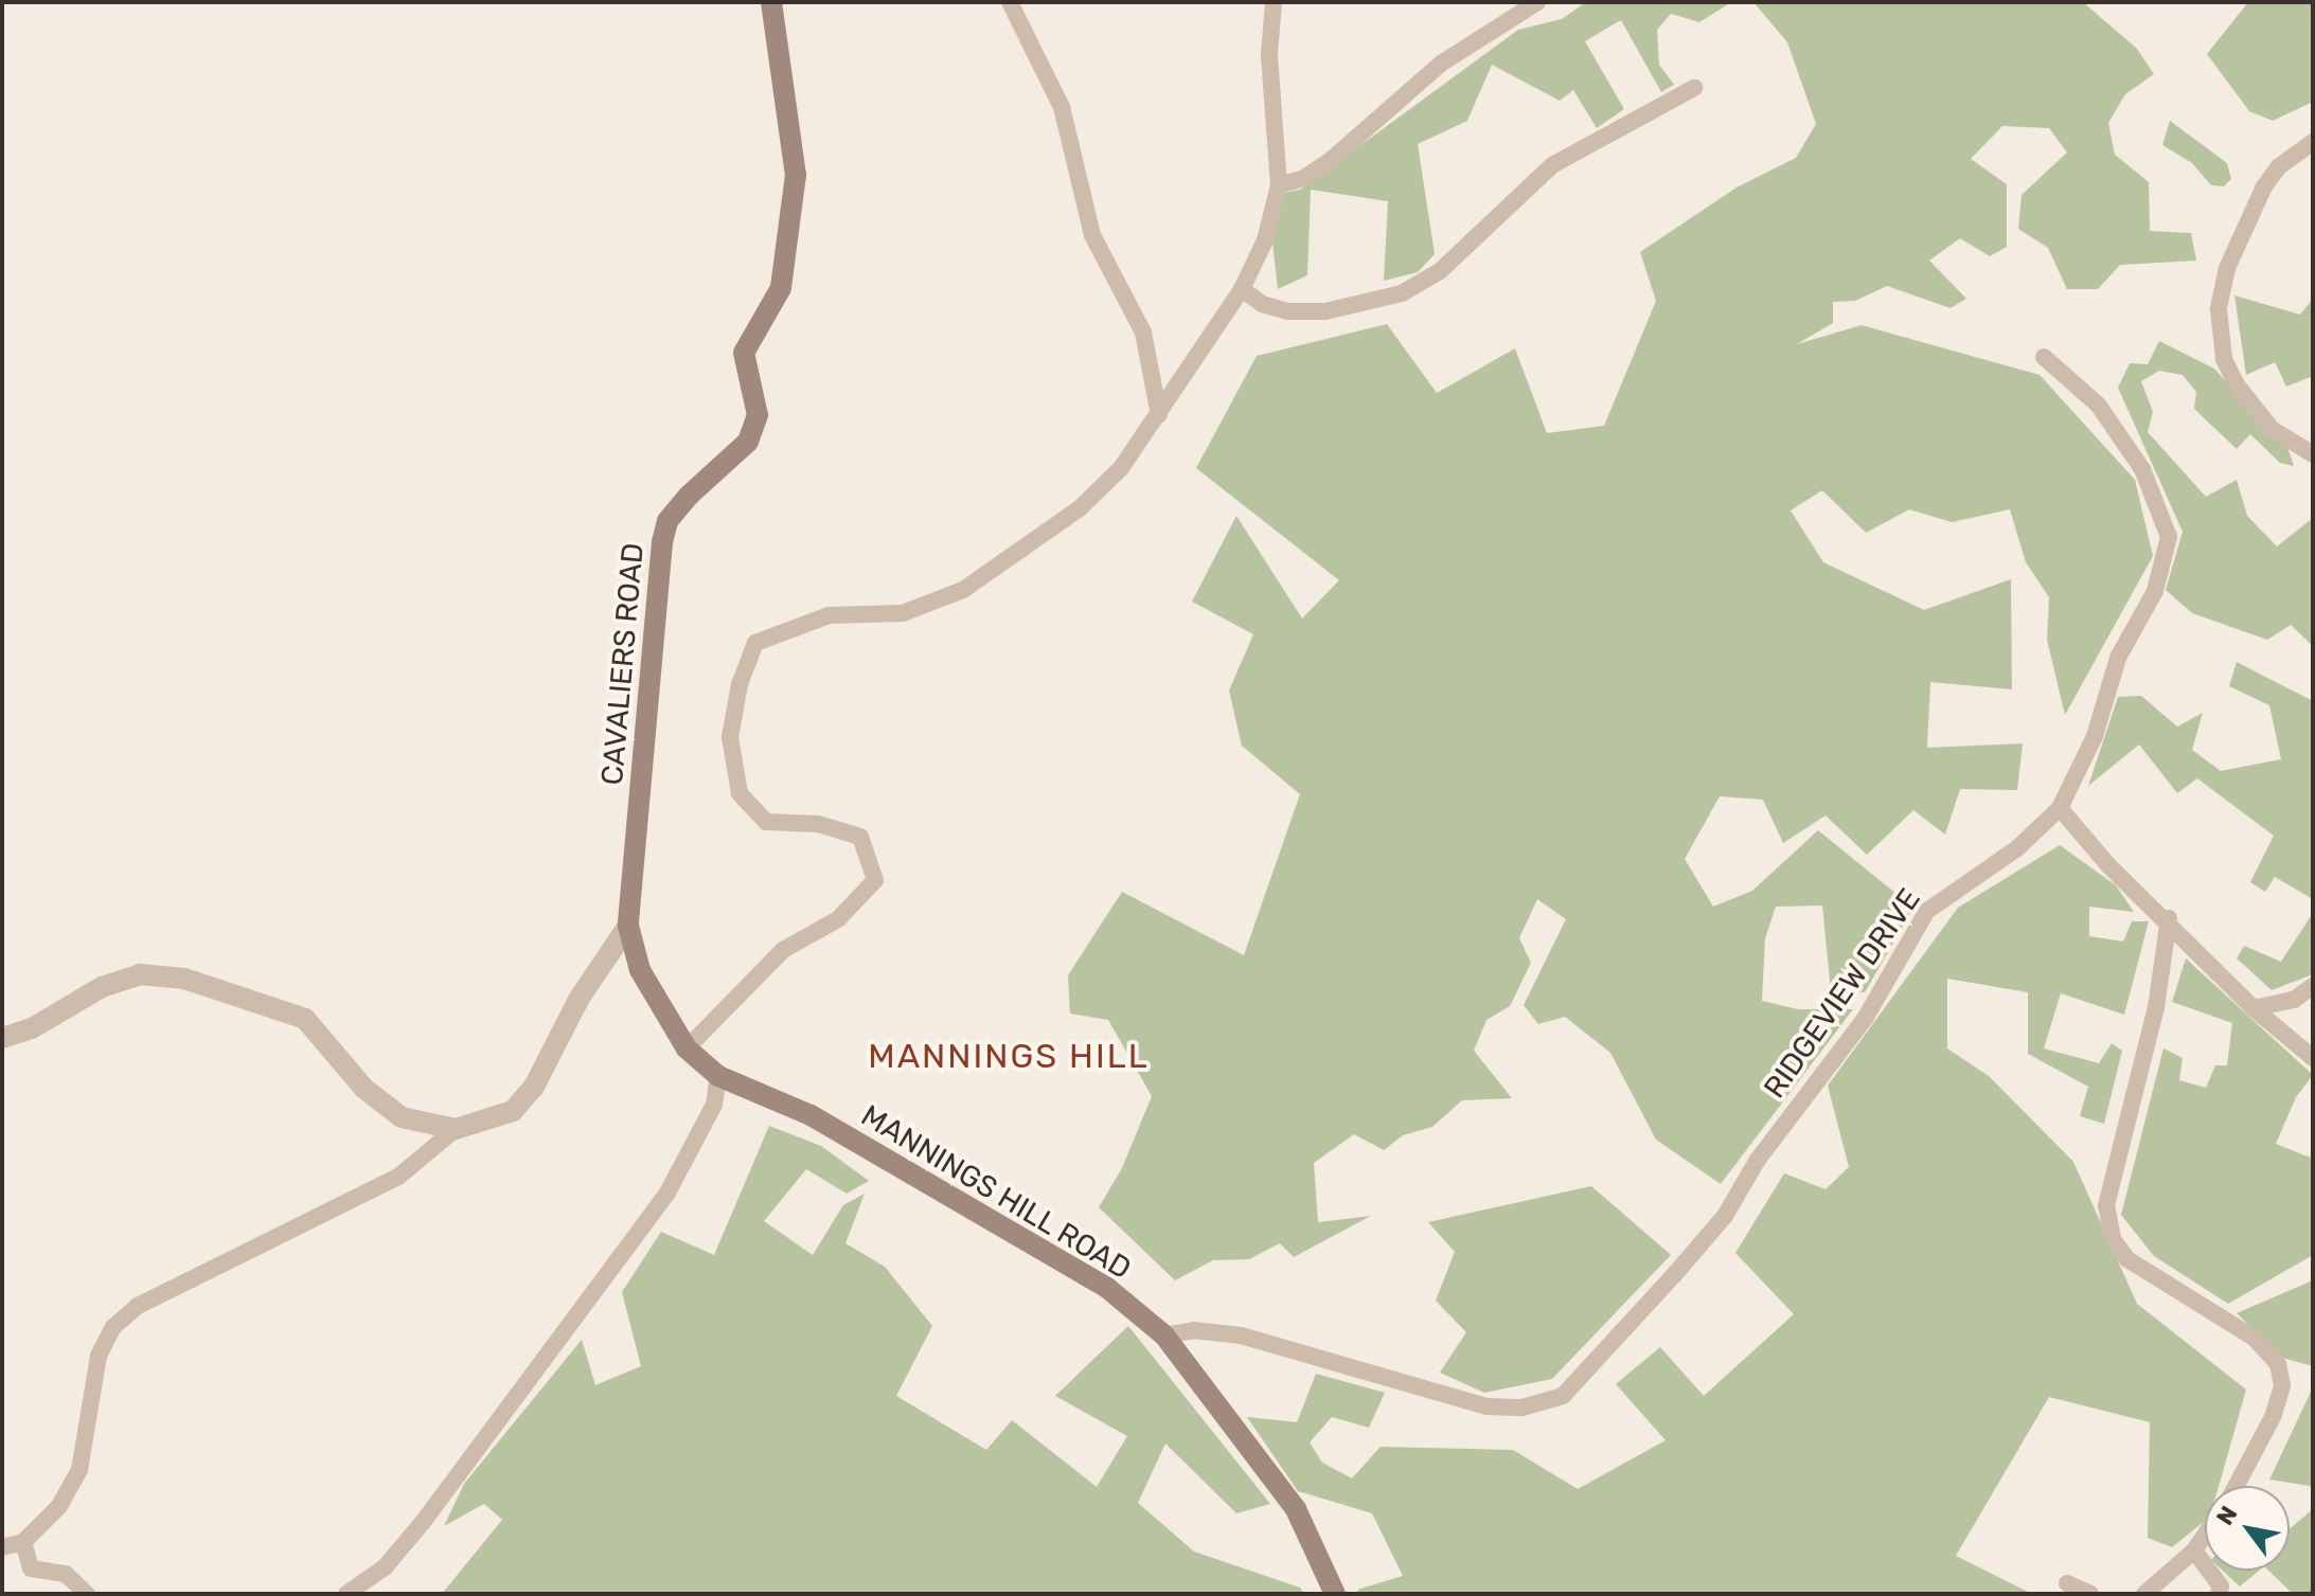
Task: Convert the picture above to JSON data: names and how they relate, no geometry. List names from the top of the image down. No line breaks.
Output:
{"streets":{"main road":["CAVALIERS ROAD","MANNINGS HILL ROAD"],"street":["RIDGEVIEW DRIVE"]},"crossings":[["CAVALIERS ROAD","MANNINGS HILL ROAD"],["RIDGEVIEW DRIVE","MANNINGS HILL ROAD"]],"districts":["MANNINGS HILL"],"north":"top left"}
